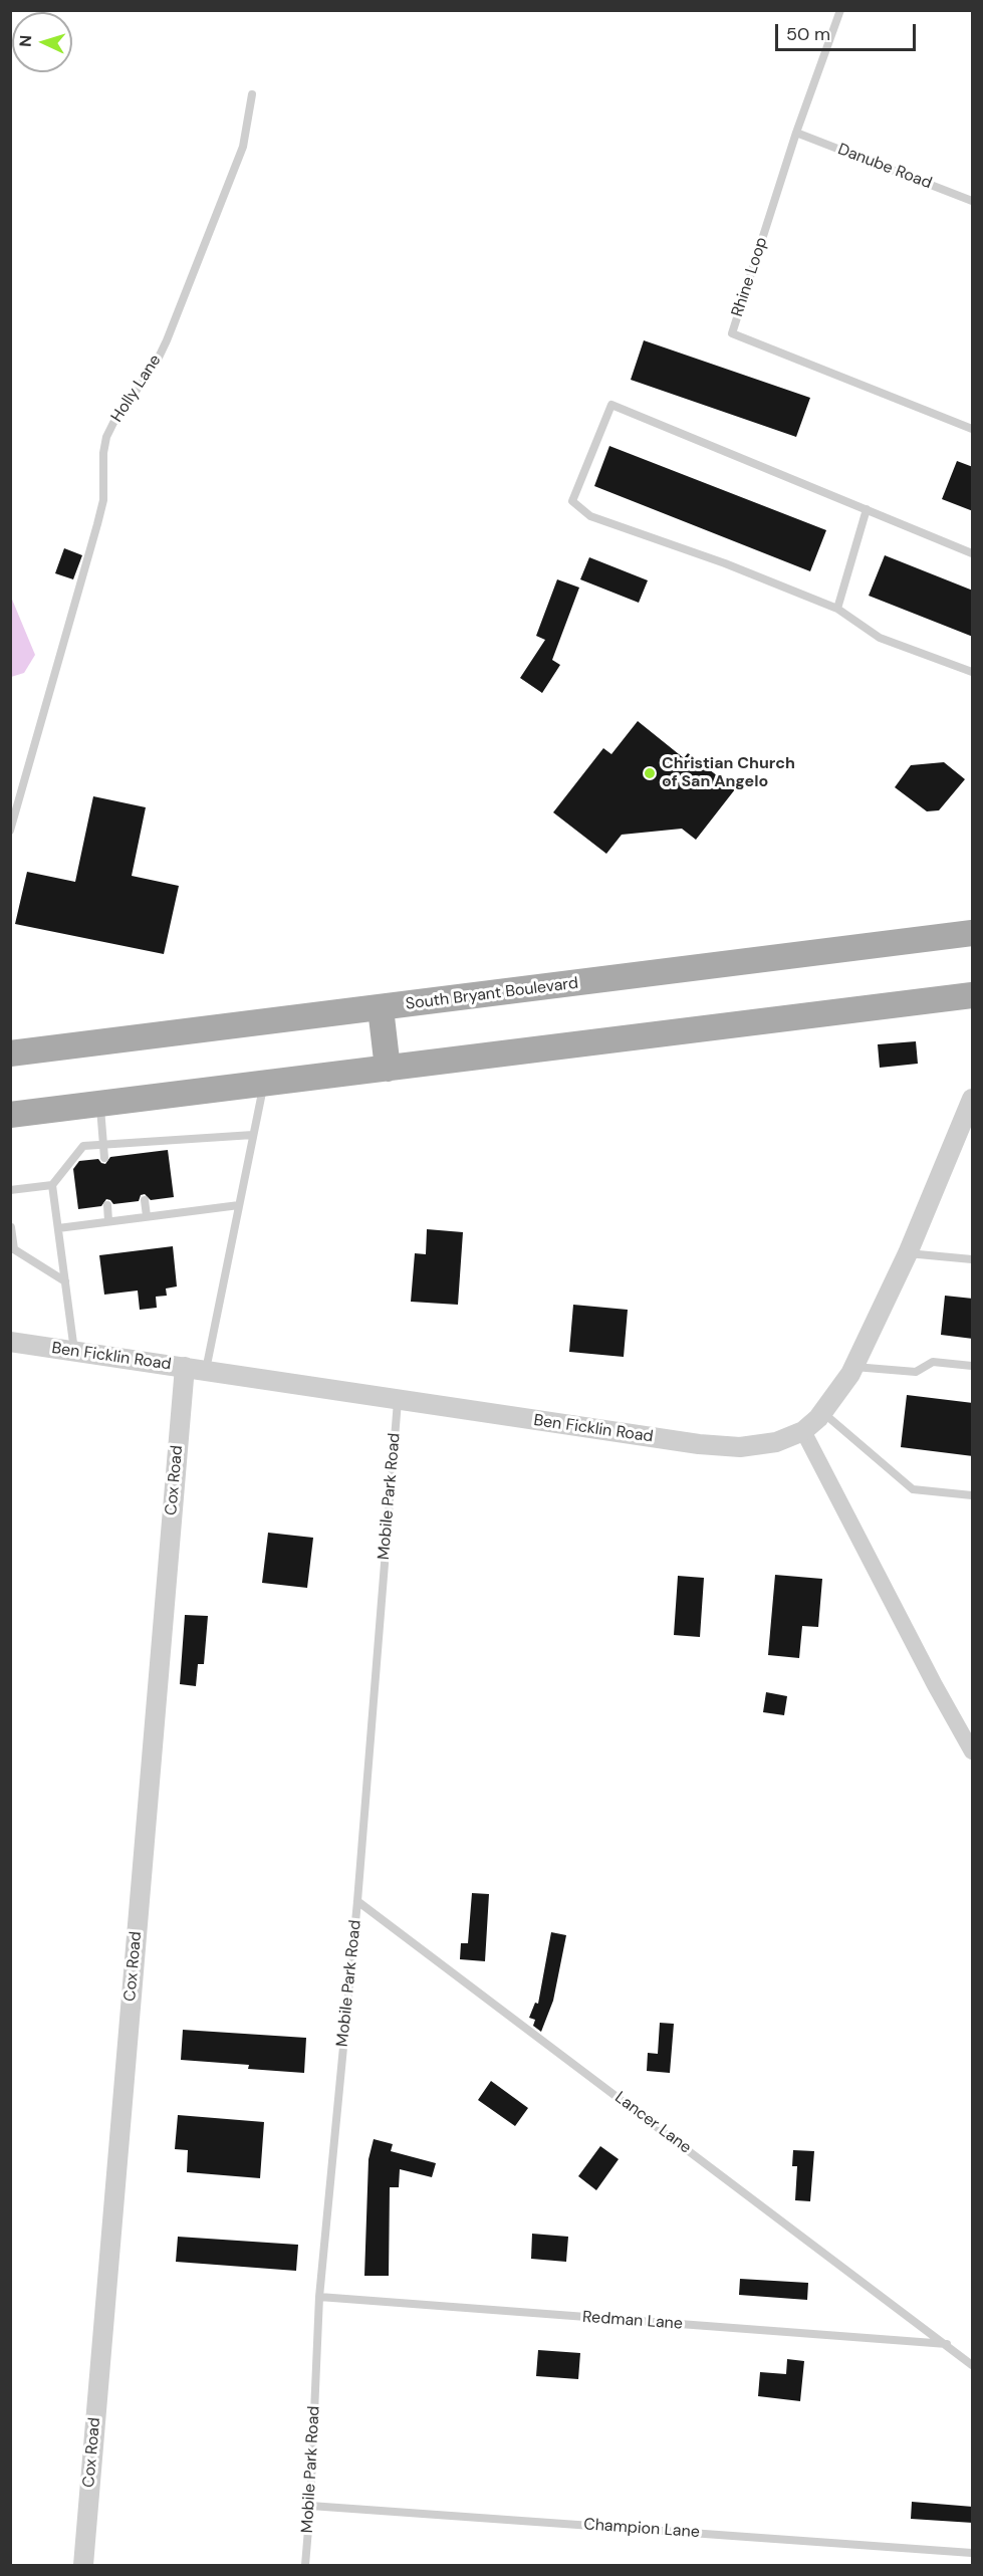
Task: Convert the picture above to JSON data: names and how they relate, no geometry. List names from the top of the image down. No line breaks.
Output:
{"streets":{"main road":["South Bryant Boulevard"],"street":["Ben Ficklin Road","Cox Road"],"lane":["Danube Road","Rhine Loop","Holly Lane","Mobile Park Road","Lancer Lane","Redman Lane","Champion Lane"]},"crossings":[["Danube Road","Rhine Loop"],["Ben Ficklin Road","Cox Road"],["Ben Ficklin Road","Mobile Park Road"],["Mobile Park Road","Lancer Lane"],["Mobile Park Road","Redman Lane"],["Mobile Park Road","Champion Lane"],["Lancer Lane","Redman Lane"]],"places":["Christian Church of San Angelo"],"scale_bar":"50 m","north":"left"}
